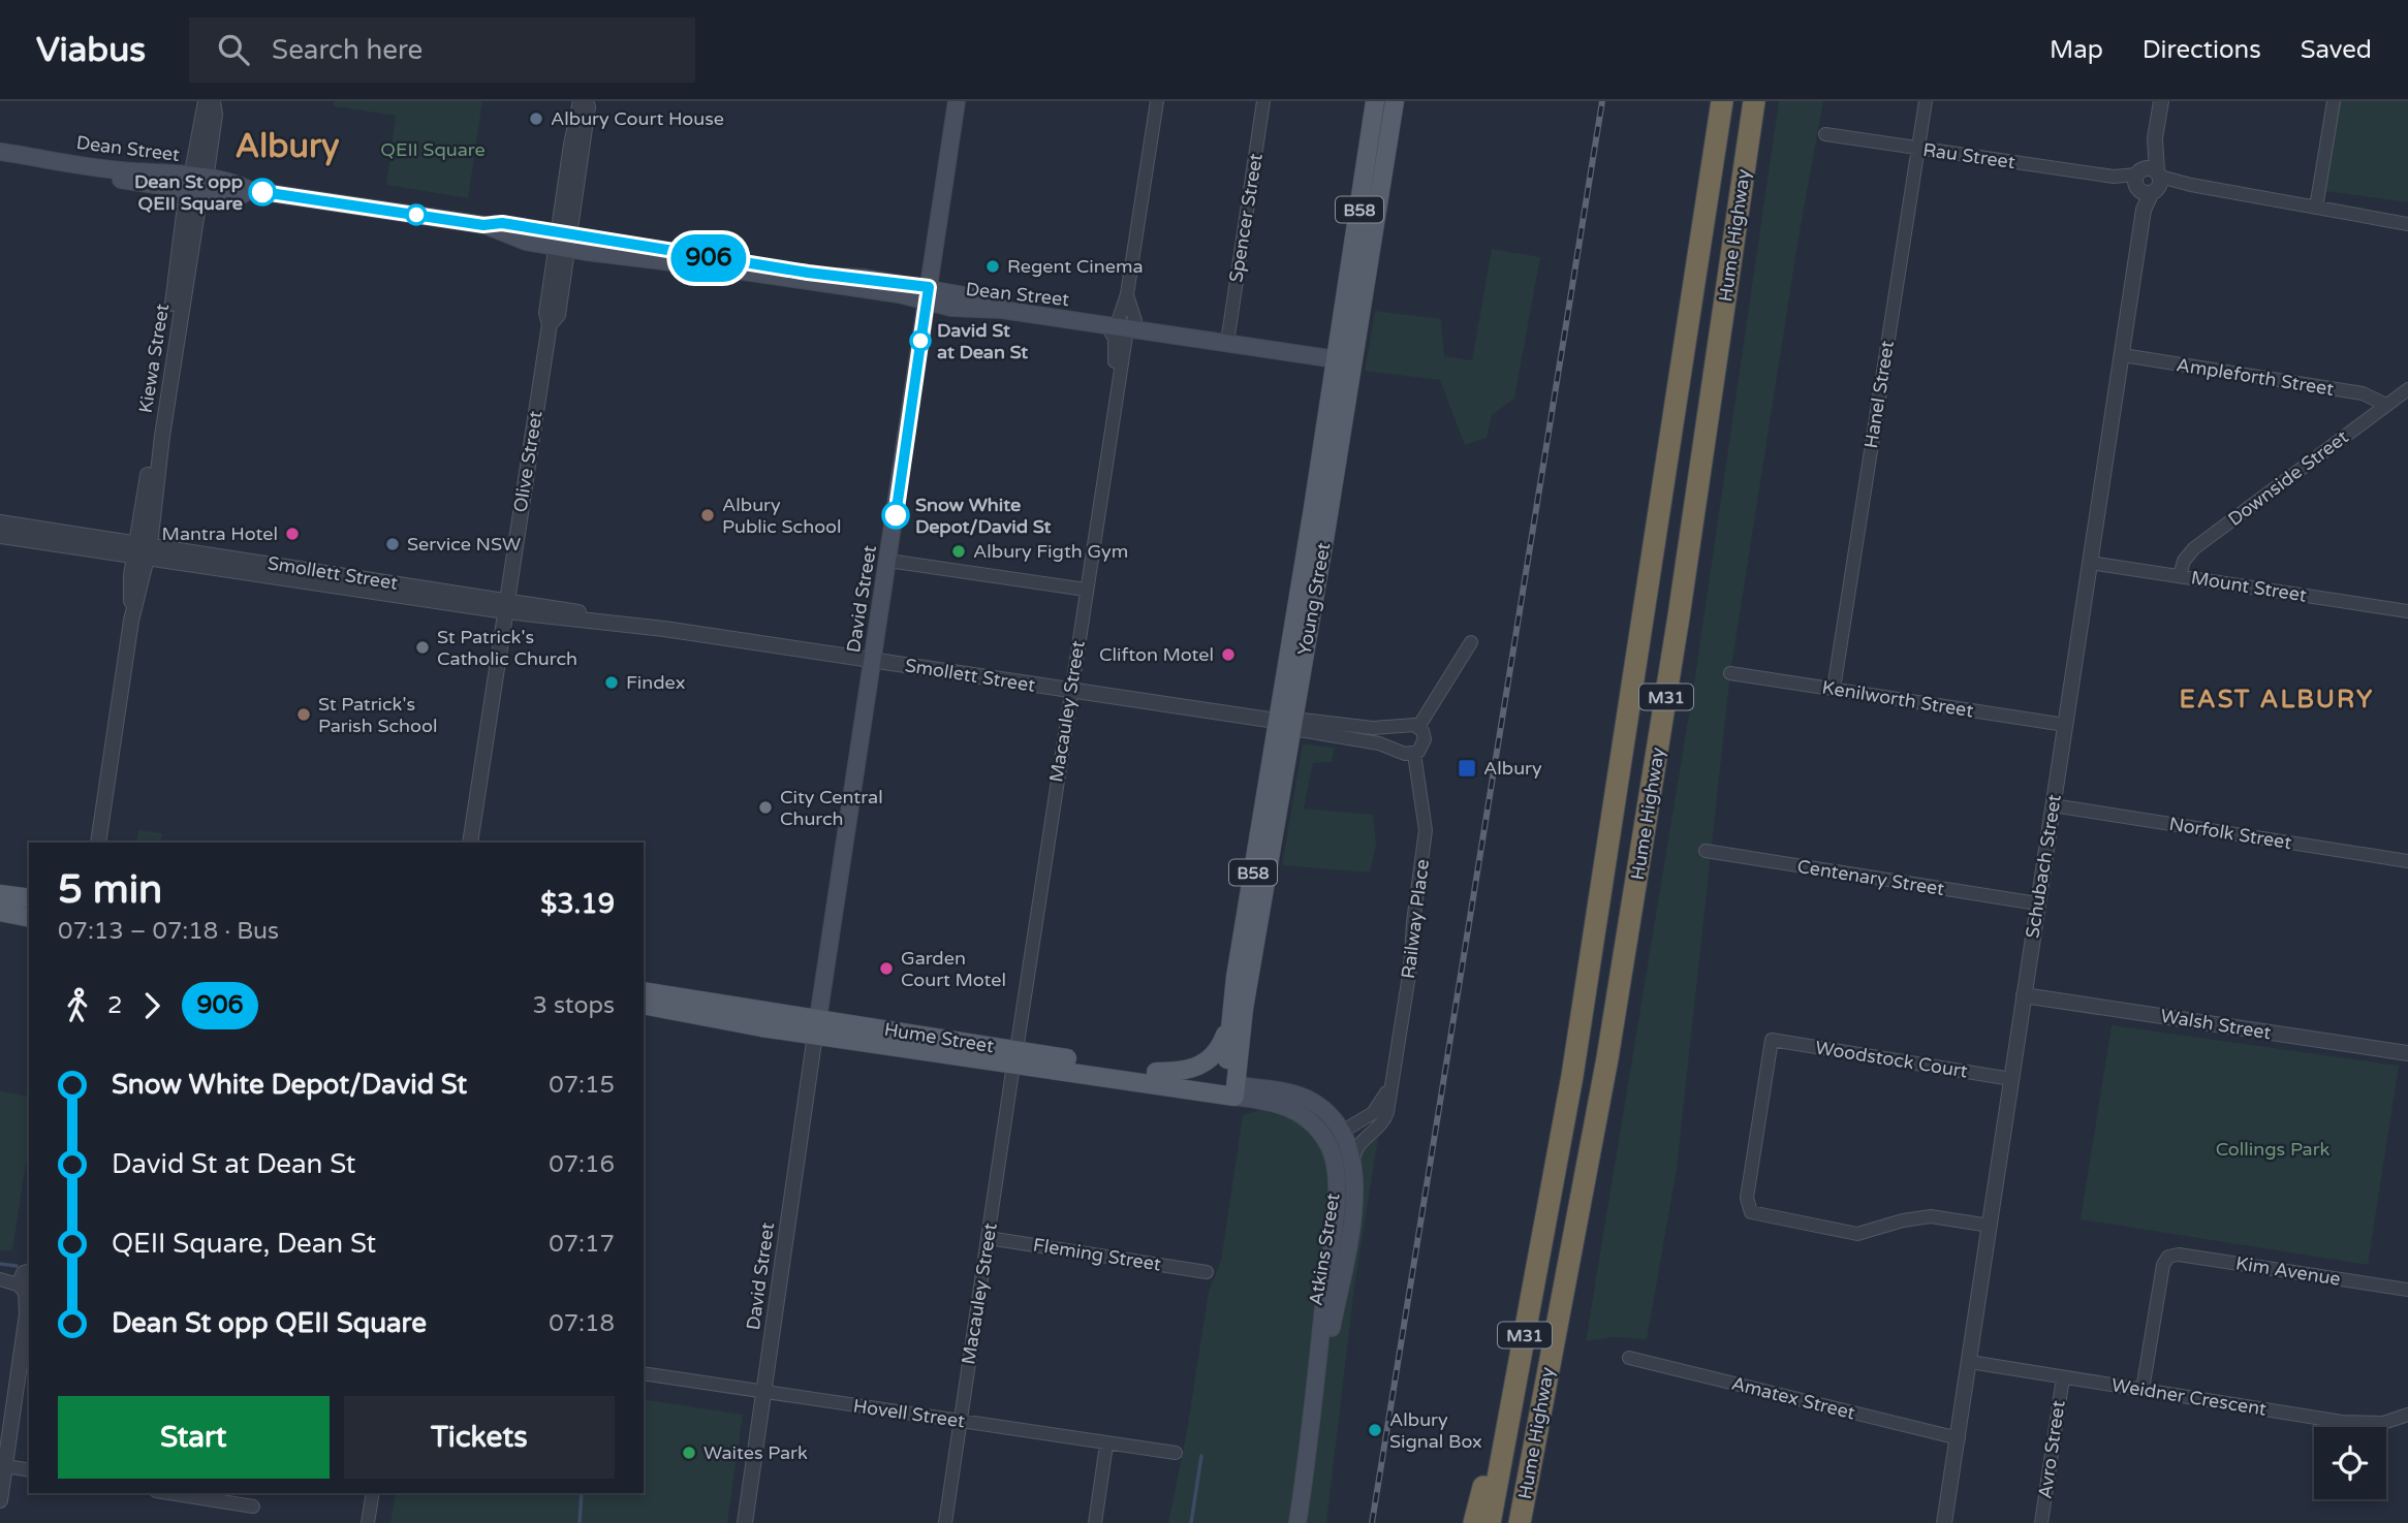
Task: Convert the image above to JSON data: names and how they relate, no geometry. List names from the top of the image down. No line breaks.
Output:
{"streets":{"highway":["Hume Highway","M31"],"main road":["Dean Street","B58","David Street","Young Street","Hume Street","Atkins Street"],"street":["Rau Street","Spencer Street","Kiewa Street","Ampleforth Street","Hanel Street","Olive Street","Downside Street","Smollett Street","Mount Street","Kenilworth Street","Macauley Street","Norfolk Street","Schubach Street","Centenary Street","Railway Place","Walsh Street","Woodstock Court","Fleming Street","Kim Avenue","Weidner Crescent","Amatex Street","Hovell Street","Avro Street"]},"crossings":[["Dean Street","Spencer Street"],["Dean Street","Kiewa Street"],["Dean Street","Olive Street"],["Dean Street","David Street"],["Dean Street","Young Street"],["Dean Street","Macauley Street"],["Rau Street","Hanel Street"],["Rau Street","Schubach Street"],["B58","Young Street"],["B58","Hume Street"],["Kiewa Street","Smollett Street"],["Ampleforth Street","Downside Street"],["Ampleforth Street","Schubach Street"],["Hanel Street","Kenilworth Street"],["Olive Street","Smollett Street"],["Downside Street","Mount Street"],["Smollett Street","David Street"],["Smollett Street","Young Street"],["Smollett Street","Macauley Street"],["Mount Street","Schubach Street"],["David Street","Hume Street"],["David Street","Hovell Street"],["Young Street","Hume Street"],["Young Street","Atkins Street"],["Kenilworth Street","Schubach Street"],["Macauley Street","Hume Street"],["Macauley Street","Fleming Street"],["Macauley Street","Hovell Street"],["Norfolk Street","Schubach Street"],["Schubach Street","Centenary Street"],["Schubach Street","Walsh Street"],["Schubach Street","Woodstock Court"],["Schubach Street","Weidner Crescent"],["Schubach Street","Amatex Street"],["Railway Place","Atkins Street"],["Hume Street","Atkins Street"],["Kim Avenue","Weidner Crescent"],["Weidner Crescent","Avro Street"]],"districts":["Albury","EAST ALBURY"],"parks":["QEII Square","Collings Park"],"places":{"other":["Albury Court House","Dean St opp QEII Square","Regent Cinema","David St at Dean St","Albury Public School","Snow White Depot/David St","Mantra Hotel","Service NSW","Albury Figth Gym","St Patrick's Catholic Church","Clifton Motel","Findex","St Patrick's Parish School","City Central Church","Garden Court Motel","Albury Signal Box","Waites Park"],"transit":["Albury"]},"lines":["bus line 906"],"page":{"header":"Viabus","search":"Search here","nav":["Map","Directions","Saved"],"on_map":"906","heading":["5 min","07:13 – 07:18 · Bus","$3.19"],"legs":["2","906","3 stops"],"list":[{"name":"Snow White Depot/David St","value":"07:15"},{"name":"David St at Dean St","value":"07:16"},{"name":"QEII Square, Dean St","value":"07:17"},{"name":"Dean St opp QEII Square","value":"07:18"}],"buttons":["Start","Tickets"]}}
